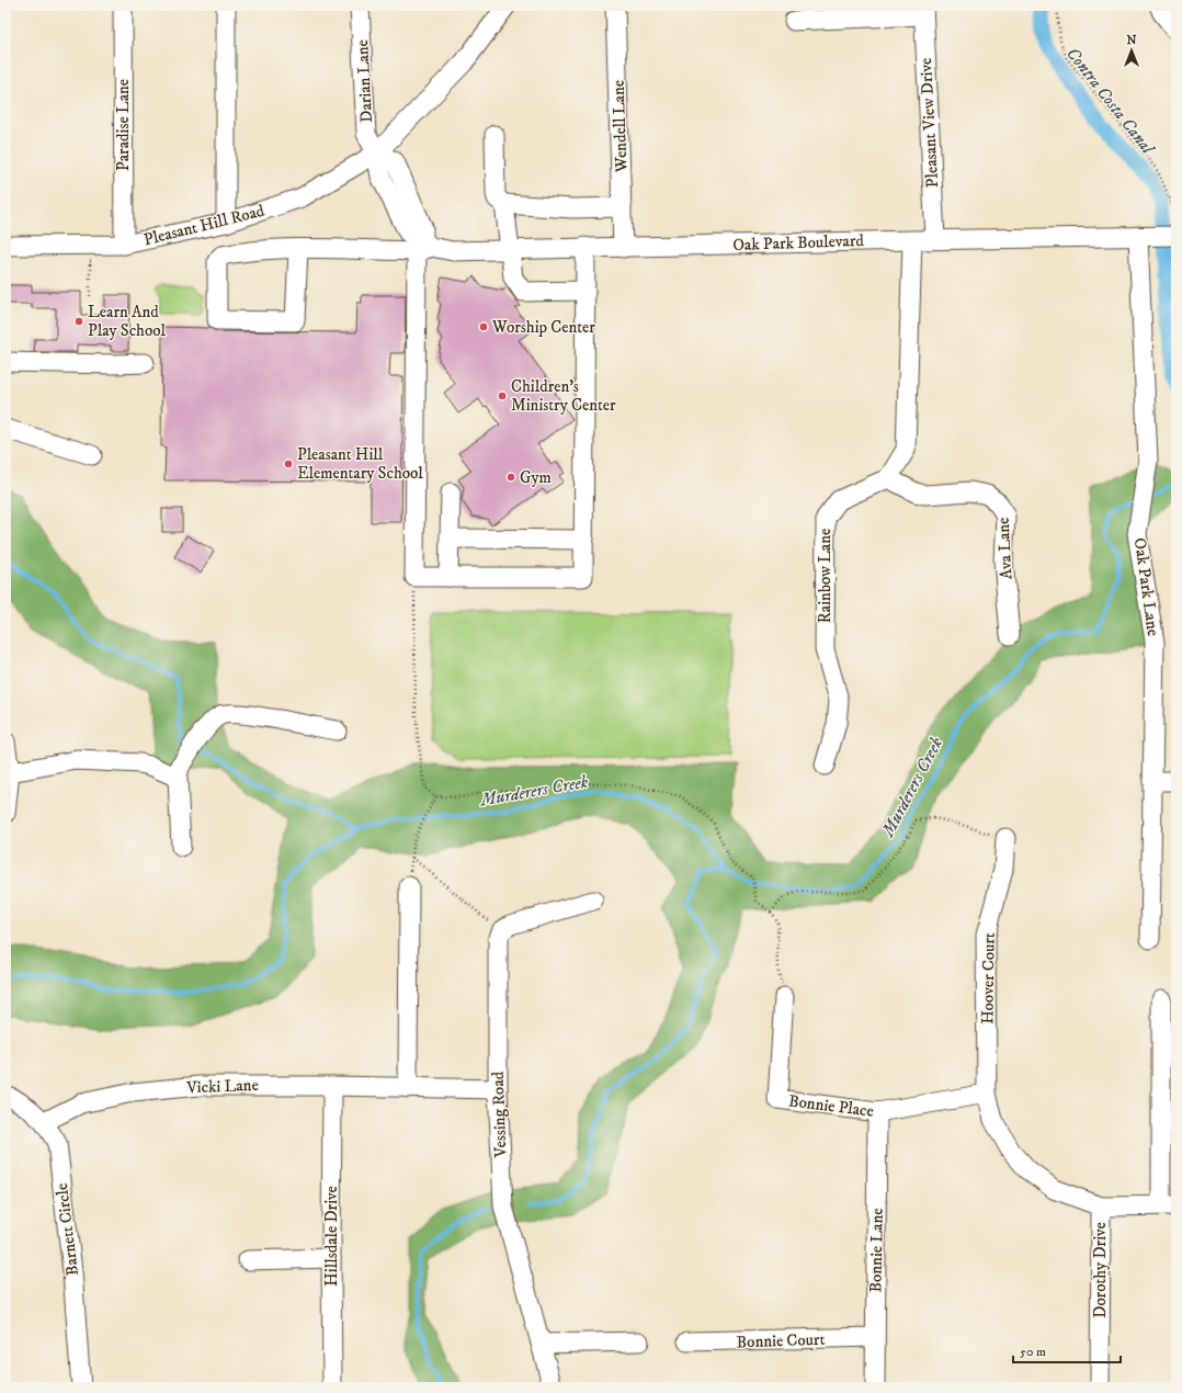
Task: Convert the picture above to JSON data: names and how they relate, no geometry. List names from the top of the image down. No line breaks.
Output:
{"streets":{"street":["Darian Lane","Pleasant View Drive","Paradise Lane","Wendell Lane","Pleasant Hill Road","Oak Park Boulevard","Ava Lane","Rainbow Lane","Oak Park Lane","Hoover Court","Vicki Lane","Bonnie Place","Vessing Road","Barnett Circle","Hillsdale Drive","Bonnie Lane","Dorothy Drive","Bonnie Court"]},"crossings":[["Darian Lane","Pleasant Hill Road"],["Pleasant View Drive","Oak Park Boulevard"],["Paradise Lane","Pleasant Hill Road"],["Wendell Lane","Oak Park Boulevard"],["Oak Park Boulevard","Oak Park Lane"],["Ava Lane","Rainbow Lane"],["Hoover Court","Bonnie Place"],["Hoover Court","Dorothy Drive"],["Vicki Lane","Vessing Road"],["Vicki Lane","Barnett Circle"],["Vicki Lane","Hillsdale Drive"],["Bonnie Place","Bonnie Lane"],["Bonnie Lane","Bonnie Court"]],"water":["Contra Costa Canal","Murderers Creek"],"places":["Learn And Play School","Worship Center","Children's Ministry Center","Pleasant Hill Elementary School","Gym"],"scale_bar":"50 m","north":"top"}
